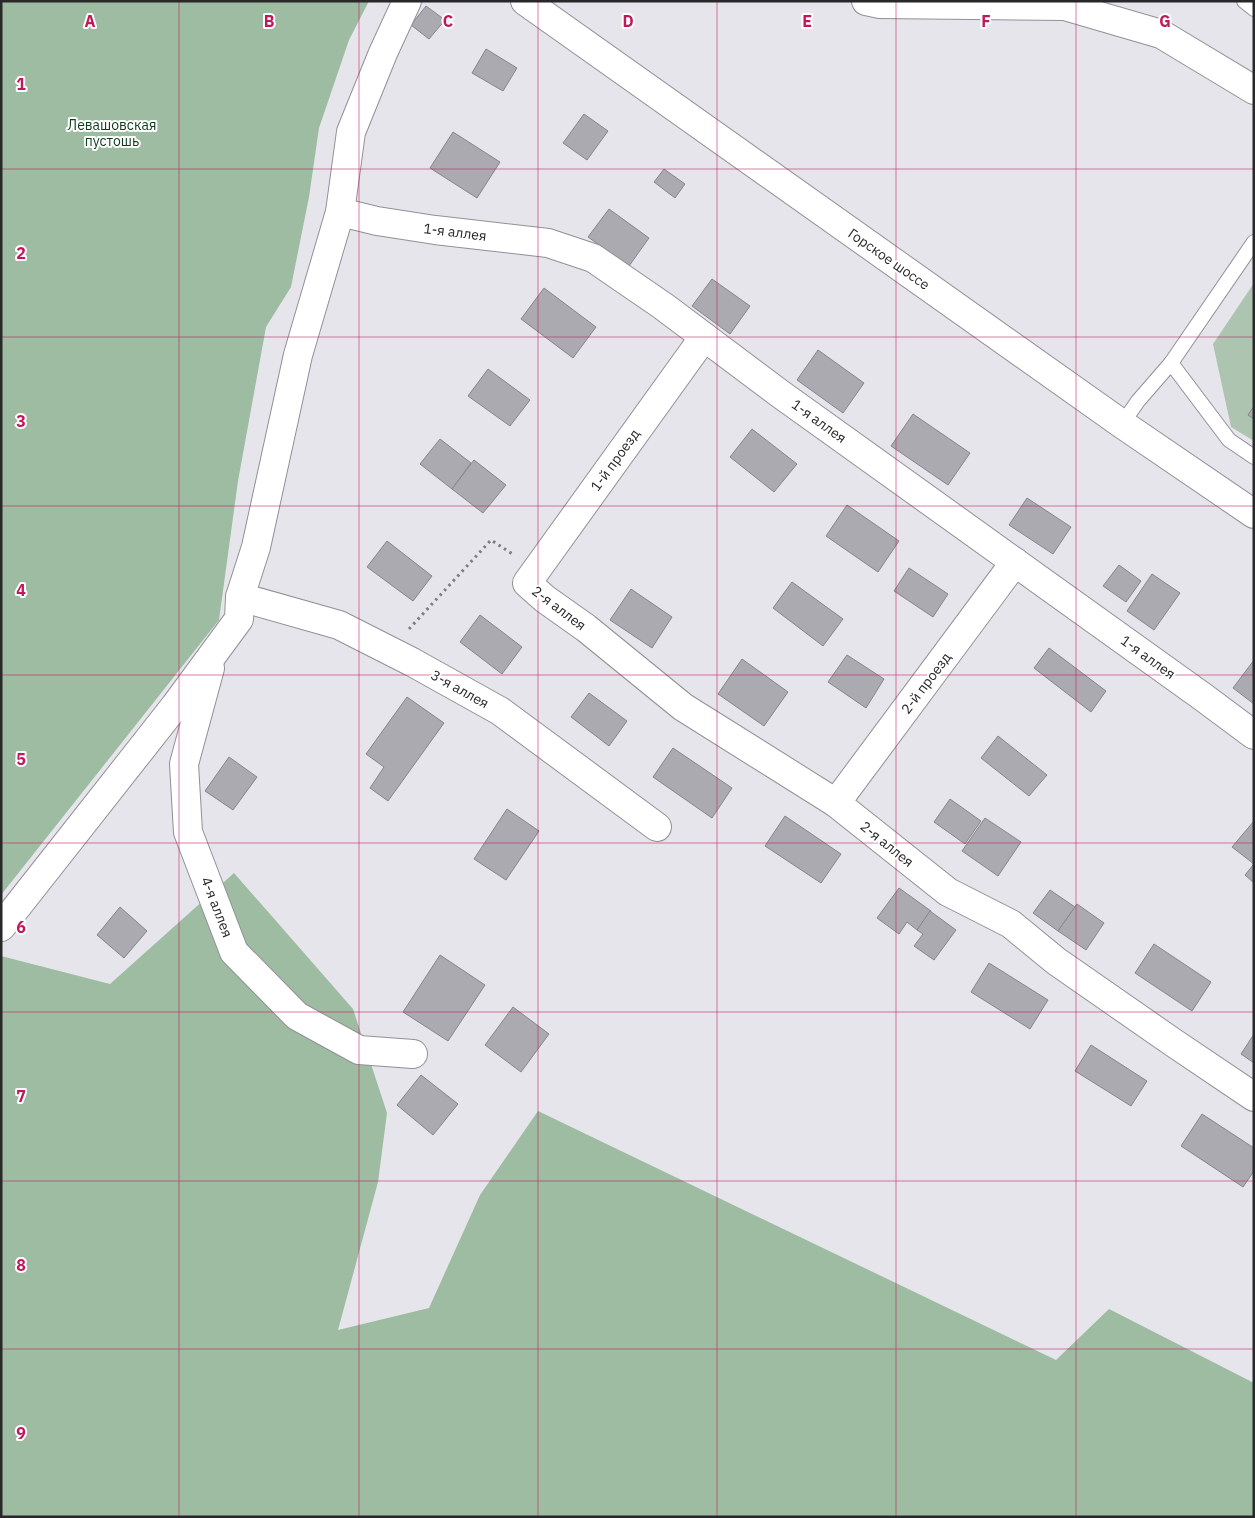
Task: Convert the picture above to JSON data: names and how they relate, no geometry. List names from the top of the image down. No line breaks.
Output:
{"streets":{"street":["1-я аллея","Горское шоссе","1-й проезд","2-я аллея","2-й проезд","3-я аллея","4-я аллея"]},"crossings":[["1-я аллея","1-й проезд"],["1-я аллея","2-й проезд"],["1-й проезд","2-я аллея"],["2-я аллея","2-й проезд"]],"parks":["Левашовская пустошь"],"grid":{"columns":["A","B","C","D","E","F","G"],"rows":["1","2","3","4","5","6","7","8","9"]}}
